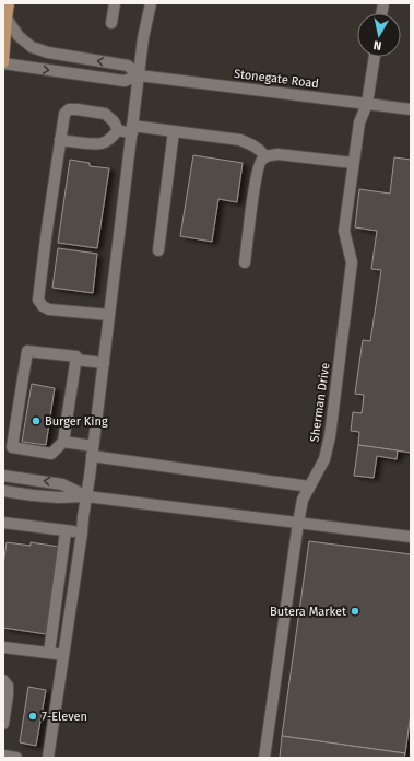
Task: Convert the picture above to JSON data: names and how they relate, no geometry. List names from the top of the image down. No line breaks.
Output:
{"streets":{"street":["Stonegate Road","Sherman Drive"]},"crossings":[["Stonegate Road","Sherman Drive"]],"places":["Burger King","Butera Market","7-Eleven"],"north":"bottom"}
